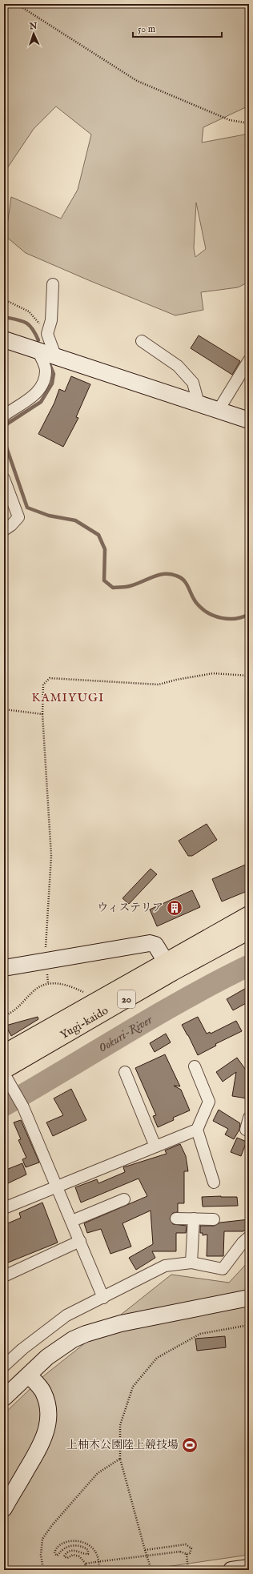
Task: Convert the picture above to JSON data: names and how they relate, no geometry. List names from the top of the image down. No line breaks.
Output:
{"streets":{"main road":["20","Yugi-kaido"]},"districts":["KAMIYUGI"],"water":["Ookuri-River"],"places":{"building":["ウィステリア"],"sports":["上柚木公園陸上競技場"]},"scale_bar":"50 m","north":"top"}
